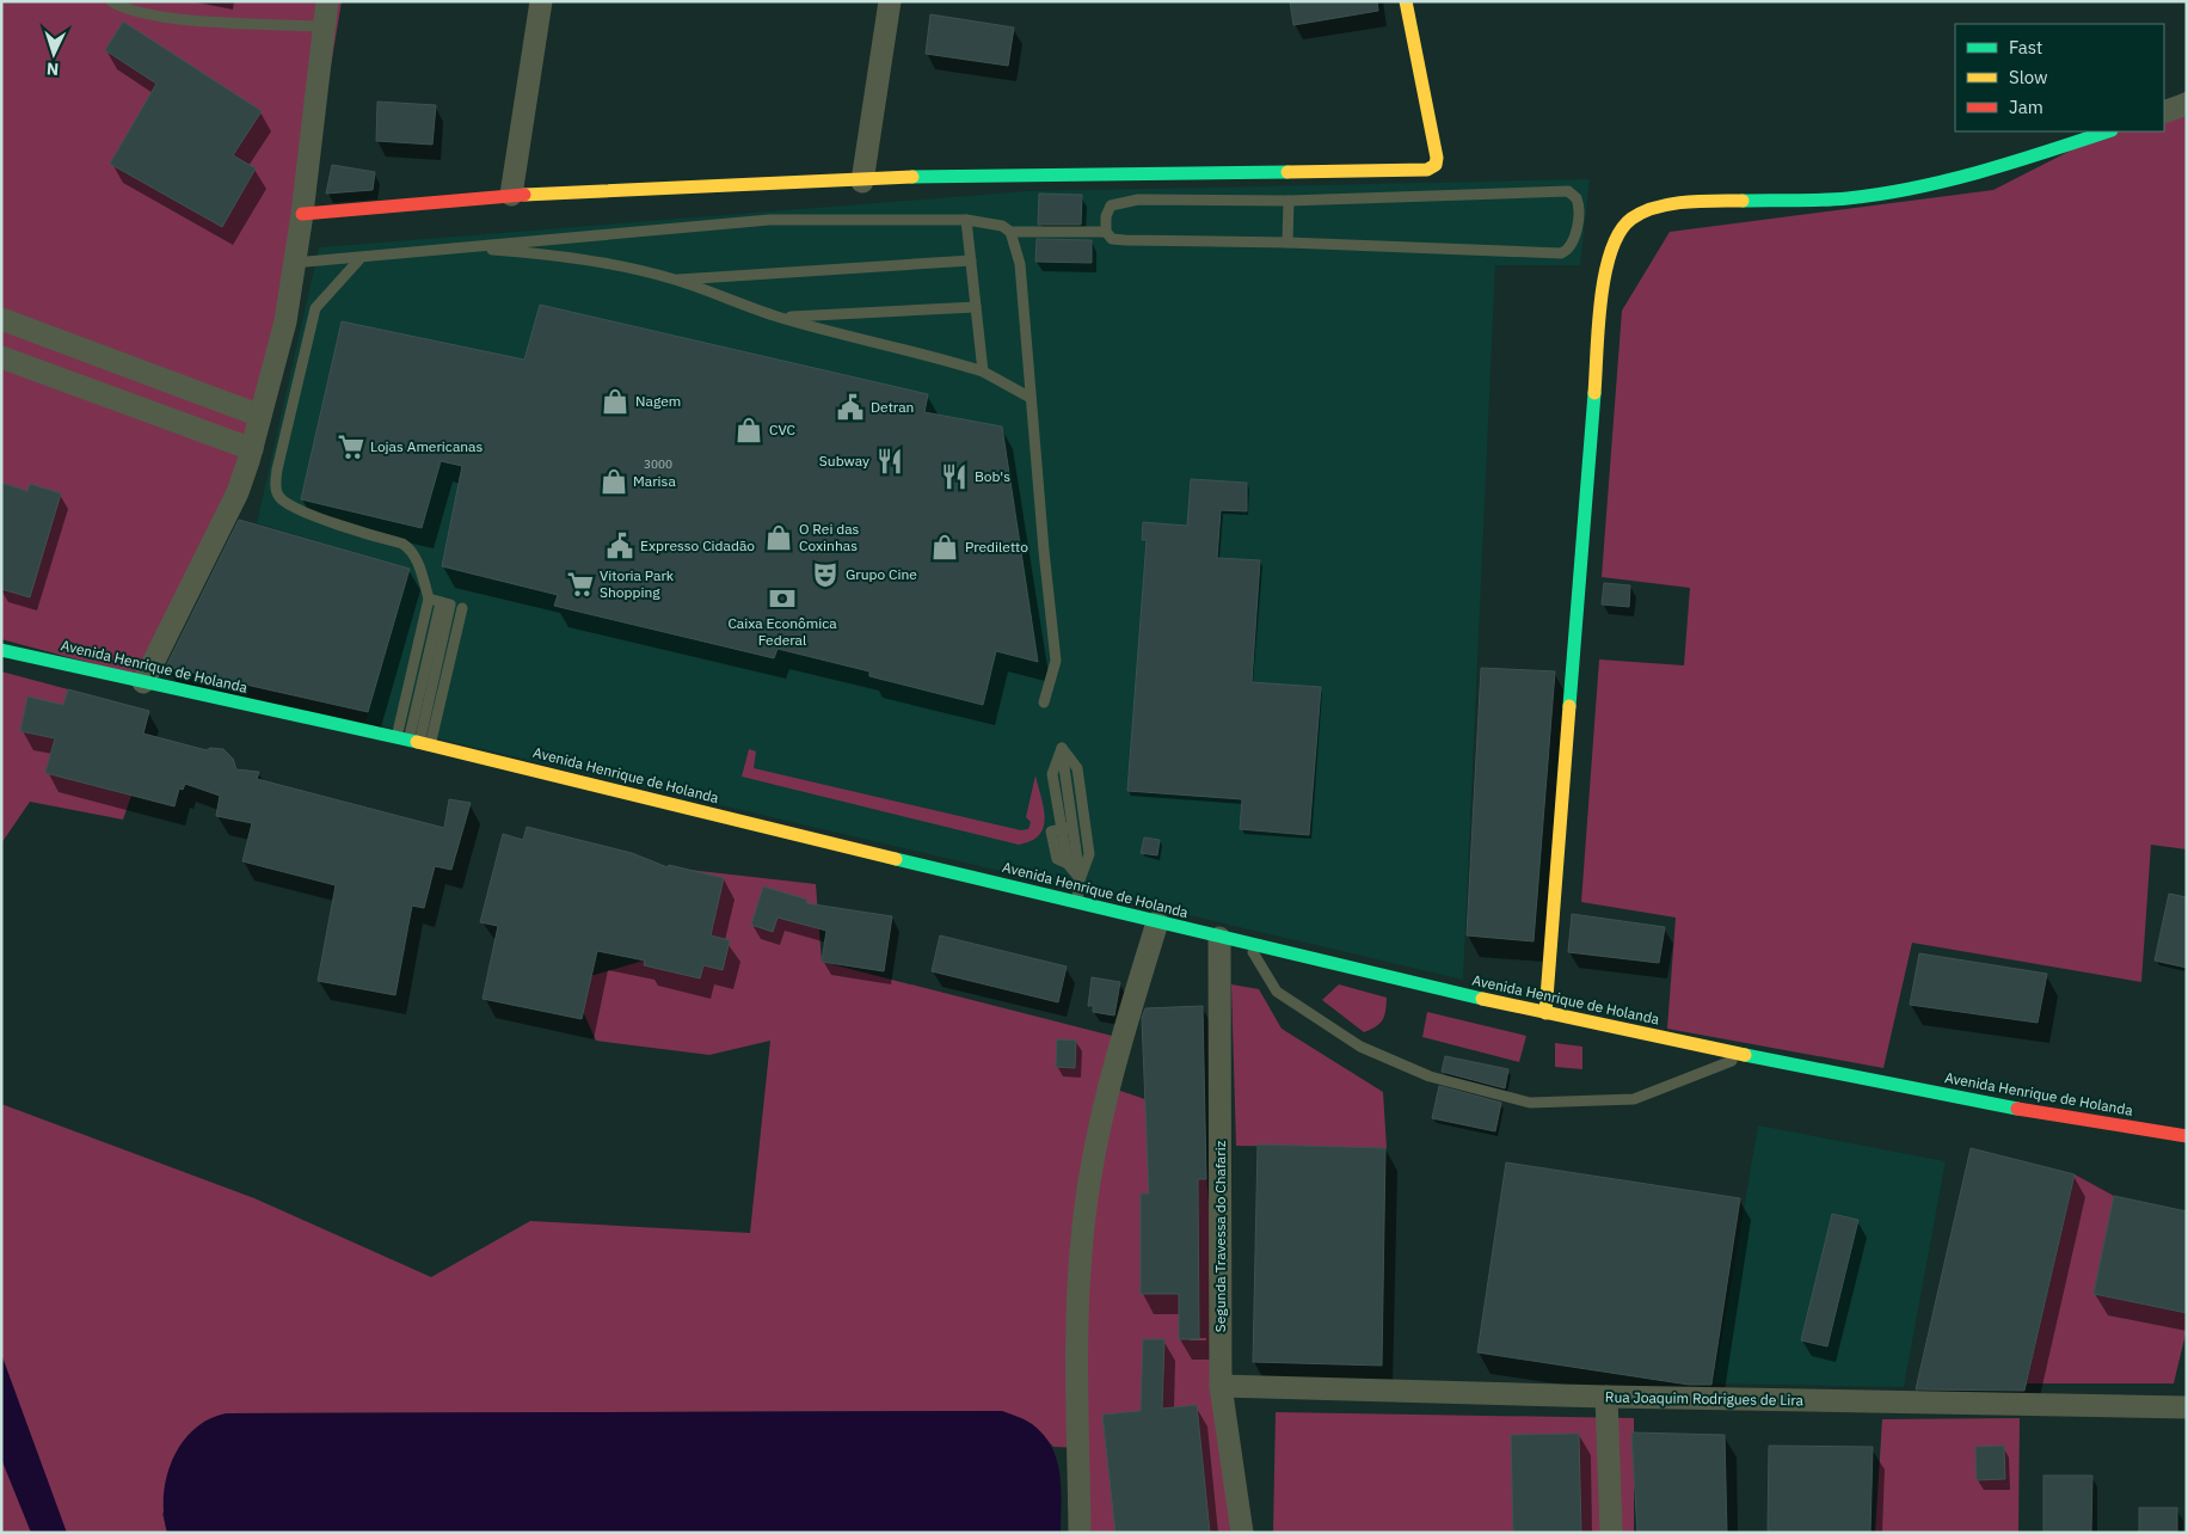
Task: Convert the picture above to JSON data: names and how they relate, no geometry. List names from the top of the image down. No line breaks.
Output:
{"streets":{"street":["Avenida Henrique de Holanda","Segunda Travessa do Chafariz","Rua Joaquim Rodrigues de Lira"]},"crossings":[["Avenida Henrique de Holanda","Segunda Travessa do Chafariz"],["Segunda Travessa do Chafariz","Rua Joaquim Rodrigues de Lira"]],"places":{"shop":["Nagem","CVC","Marisa","O Rei das Coxinhas","Prediletto"],"public building":["Detran","Expresso Cidadão"],"supermarket":["Lojas Americanas","Vitoria Park Shopping"],"restaurant":["Subway","Bob's"],"theatre":["Grupo Cine"],"bank":["Caixa Econômica Federal"]},"house_numbers":["3000"],"legend":["Fast","Slow","Jam"],"north":"bottom"}
